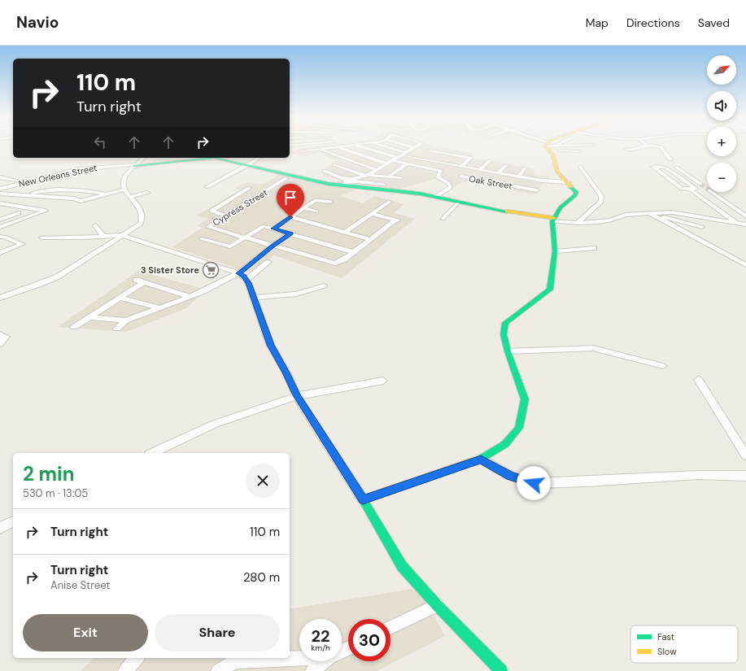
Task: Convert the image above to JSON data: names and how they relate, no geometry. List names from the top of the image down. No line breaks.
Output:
{"streets":{"street":["New Orleans Street","Oak Street","Cypress Street"]},"places":{"supermarket":["3 Sister Store"]},"legend":["Fast","Slow"],"north":"top right","page":{"header":"Navio","nav":["Map","Directions","Saved"],"map_buttons":["+","−"],"turn":["110 m","Turn right"],"heading":["2 min","530 m · 13:05"],"list":[{"name":"Turn right","value":"110 m"},{"name":"Turn right","note":"Anise Street","value":"280 m"}],"buttons":["Exit","Share"],"speed":"22 km/h","limit":"30"}}
